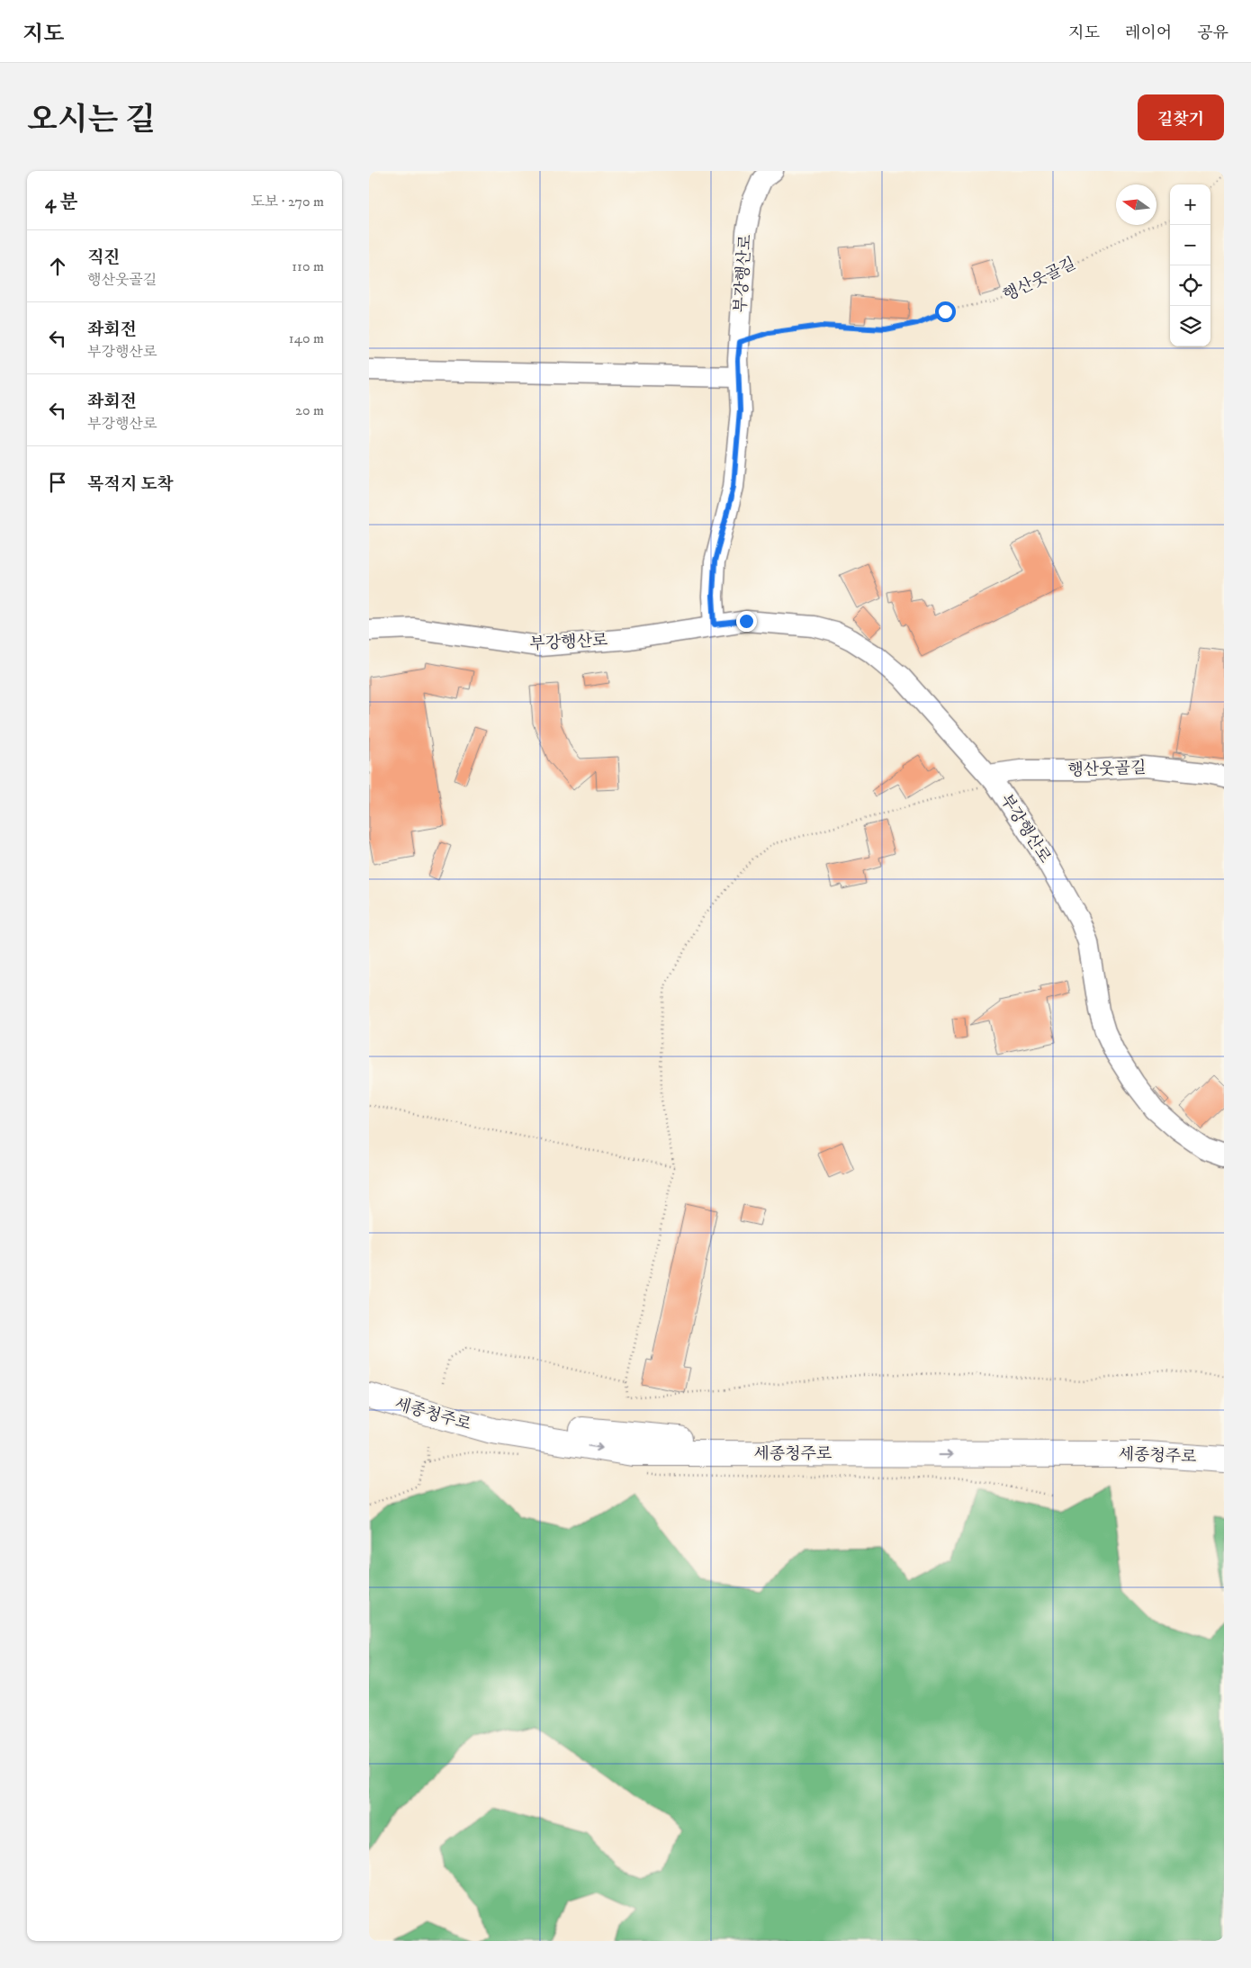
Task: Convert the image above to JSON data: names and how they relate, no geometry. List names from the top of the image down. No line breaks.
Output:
{"streets":{"highway":["세종청주로"],"street":["부강행산로","행산웃골길"]},"crossings":[["부강행산로","행산웃골길"]],"north":"left","page":{"header":"지도","nav":["지도","레이어","공유"],"title":"오시는 길","buttons":"길찾기","heading":["4 분","도보 · 270 m"],"map_buttons":["+","−"],"list":[["직진","행산웃골길","110 m"],["좌회전","부강행산로","140 m"],["좌회전","부강행산로","20 m"],"목적지 도착"]}}
